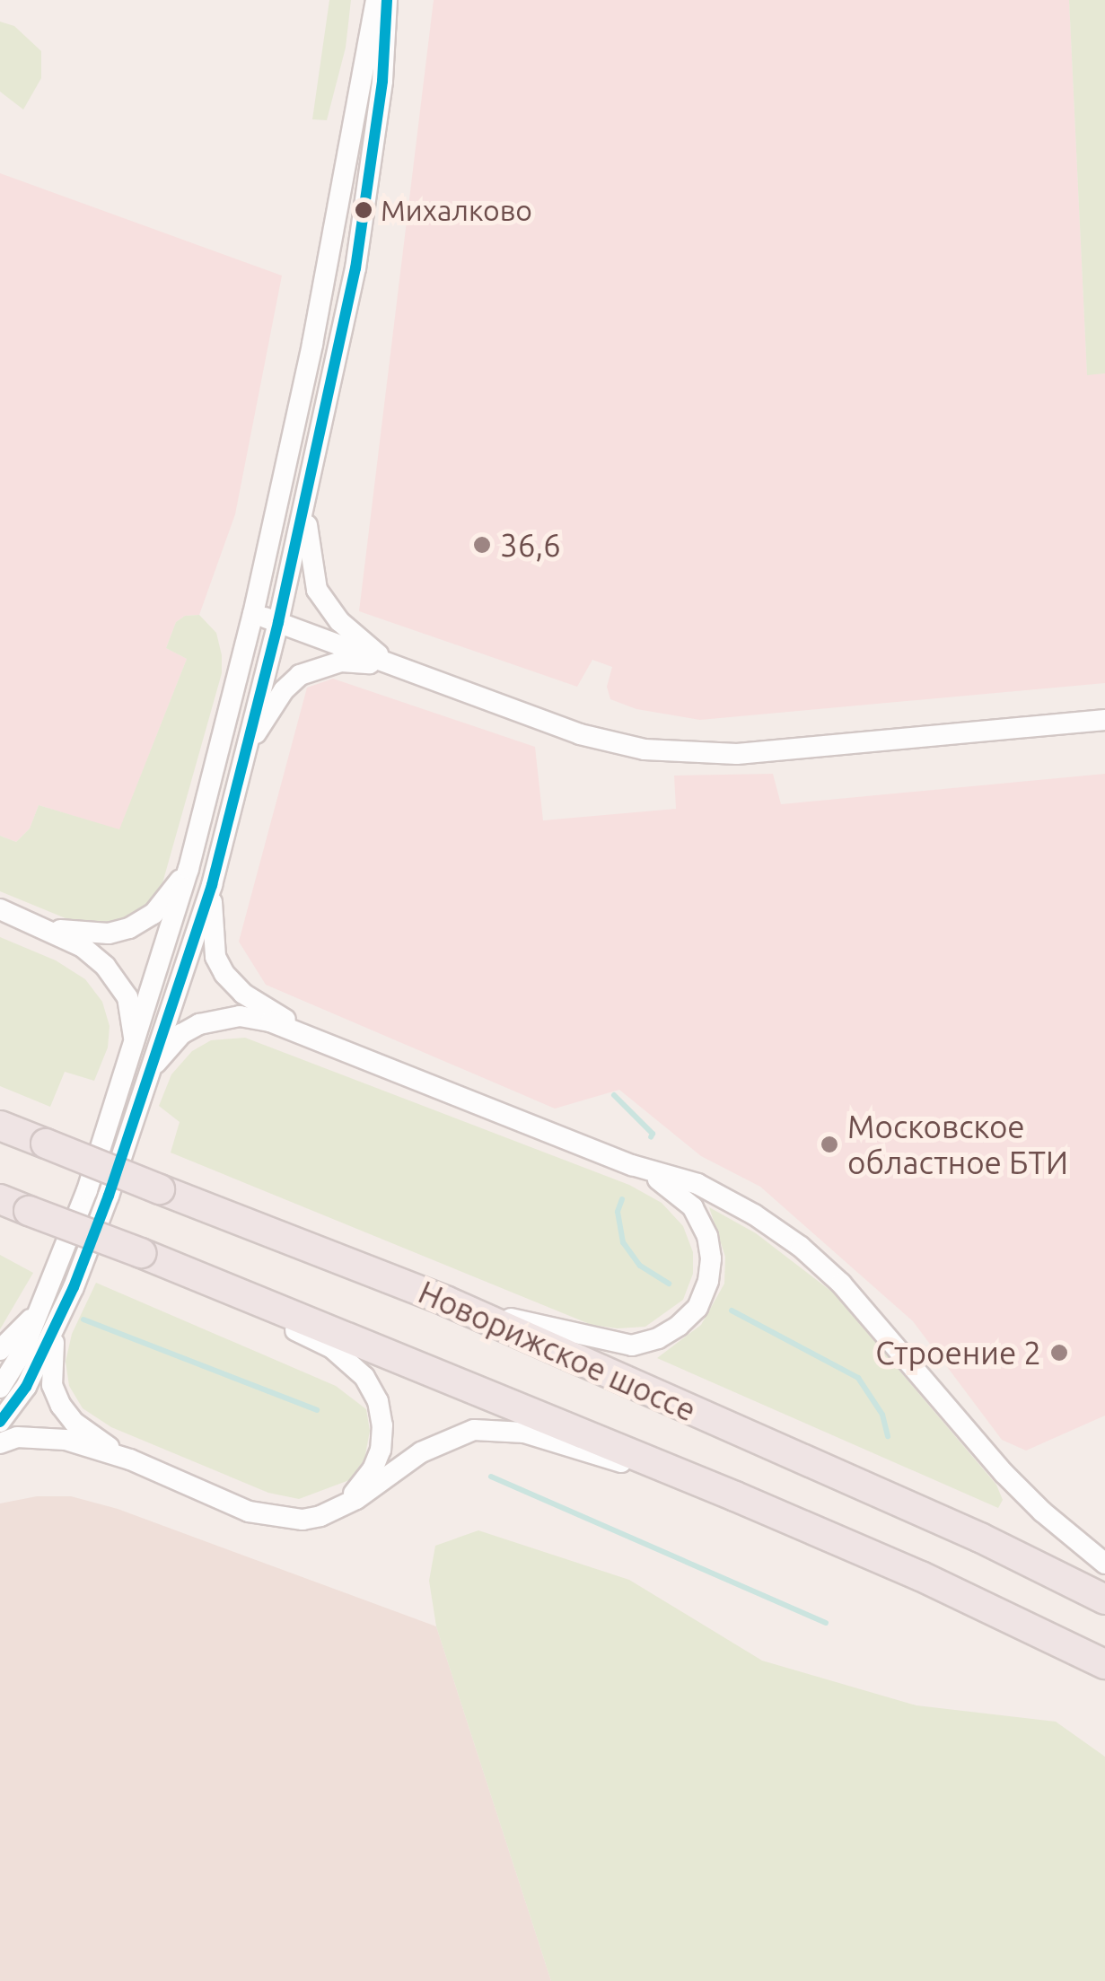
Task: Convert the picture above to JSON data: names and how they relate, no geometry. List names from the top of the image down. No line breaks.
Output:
{"streets":{"highway":["Новорижское шоссе"]},"places":["Михалково","36,6","Московское областное БТИ","Строение 2"]}
